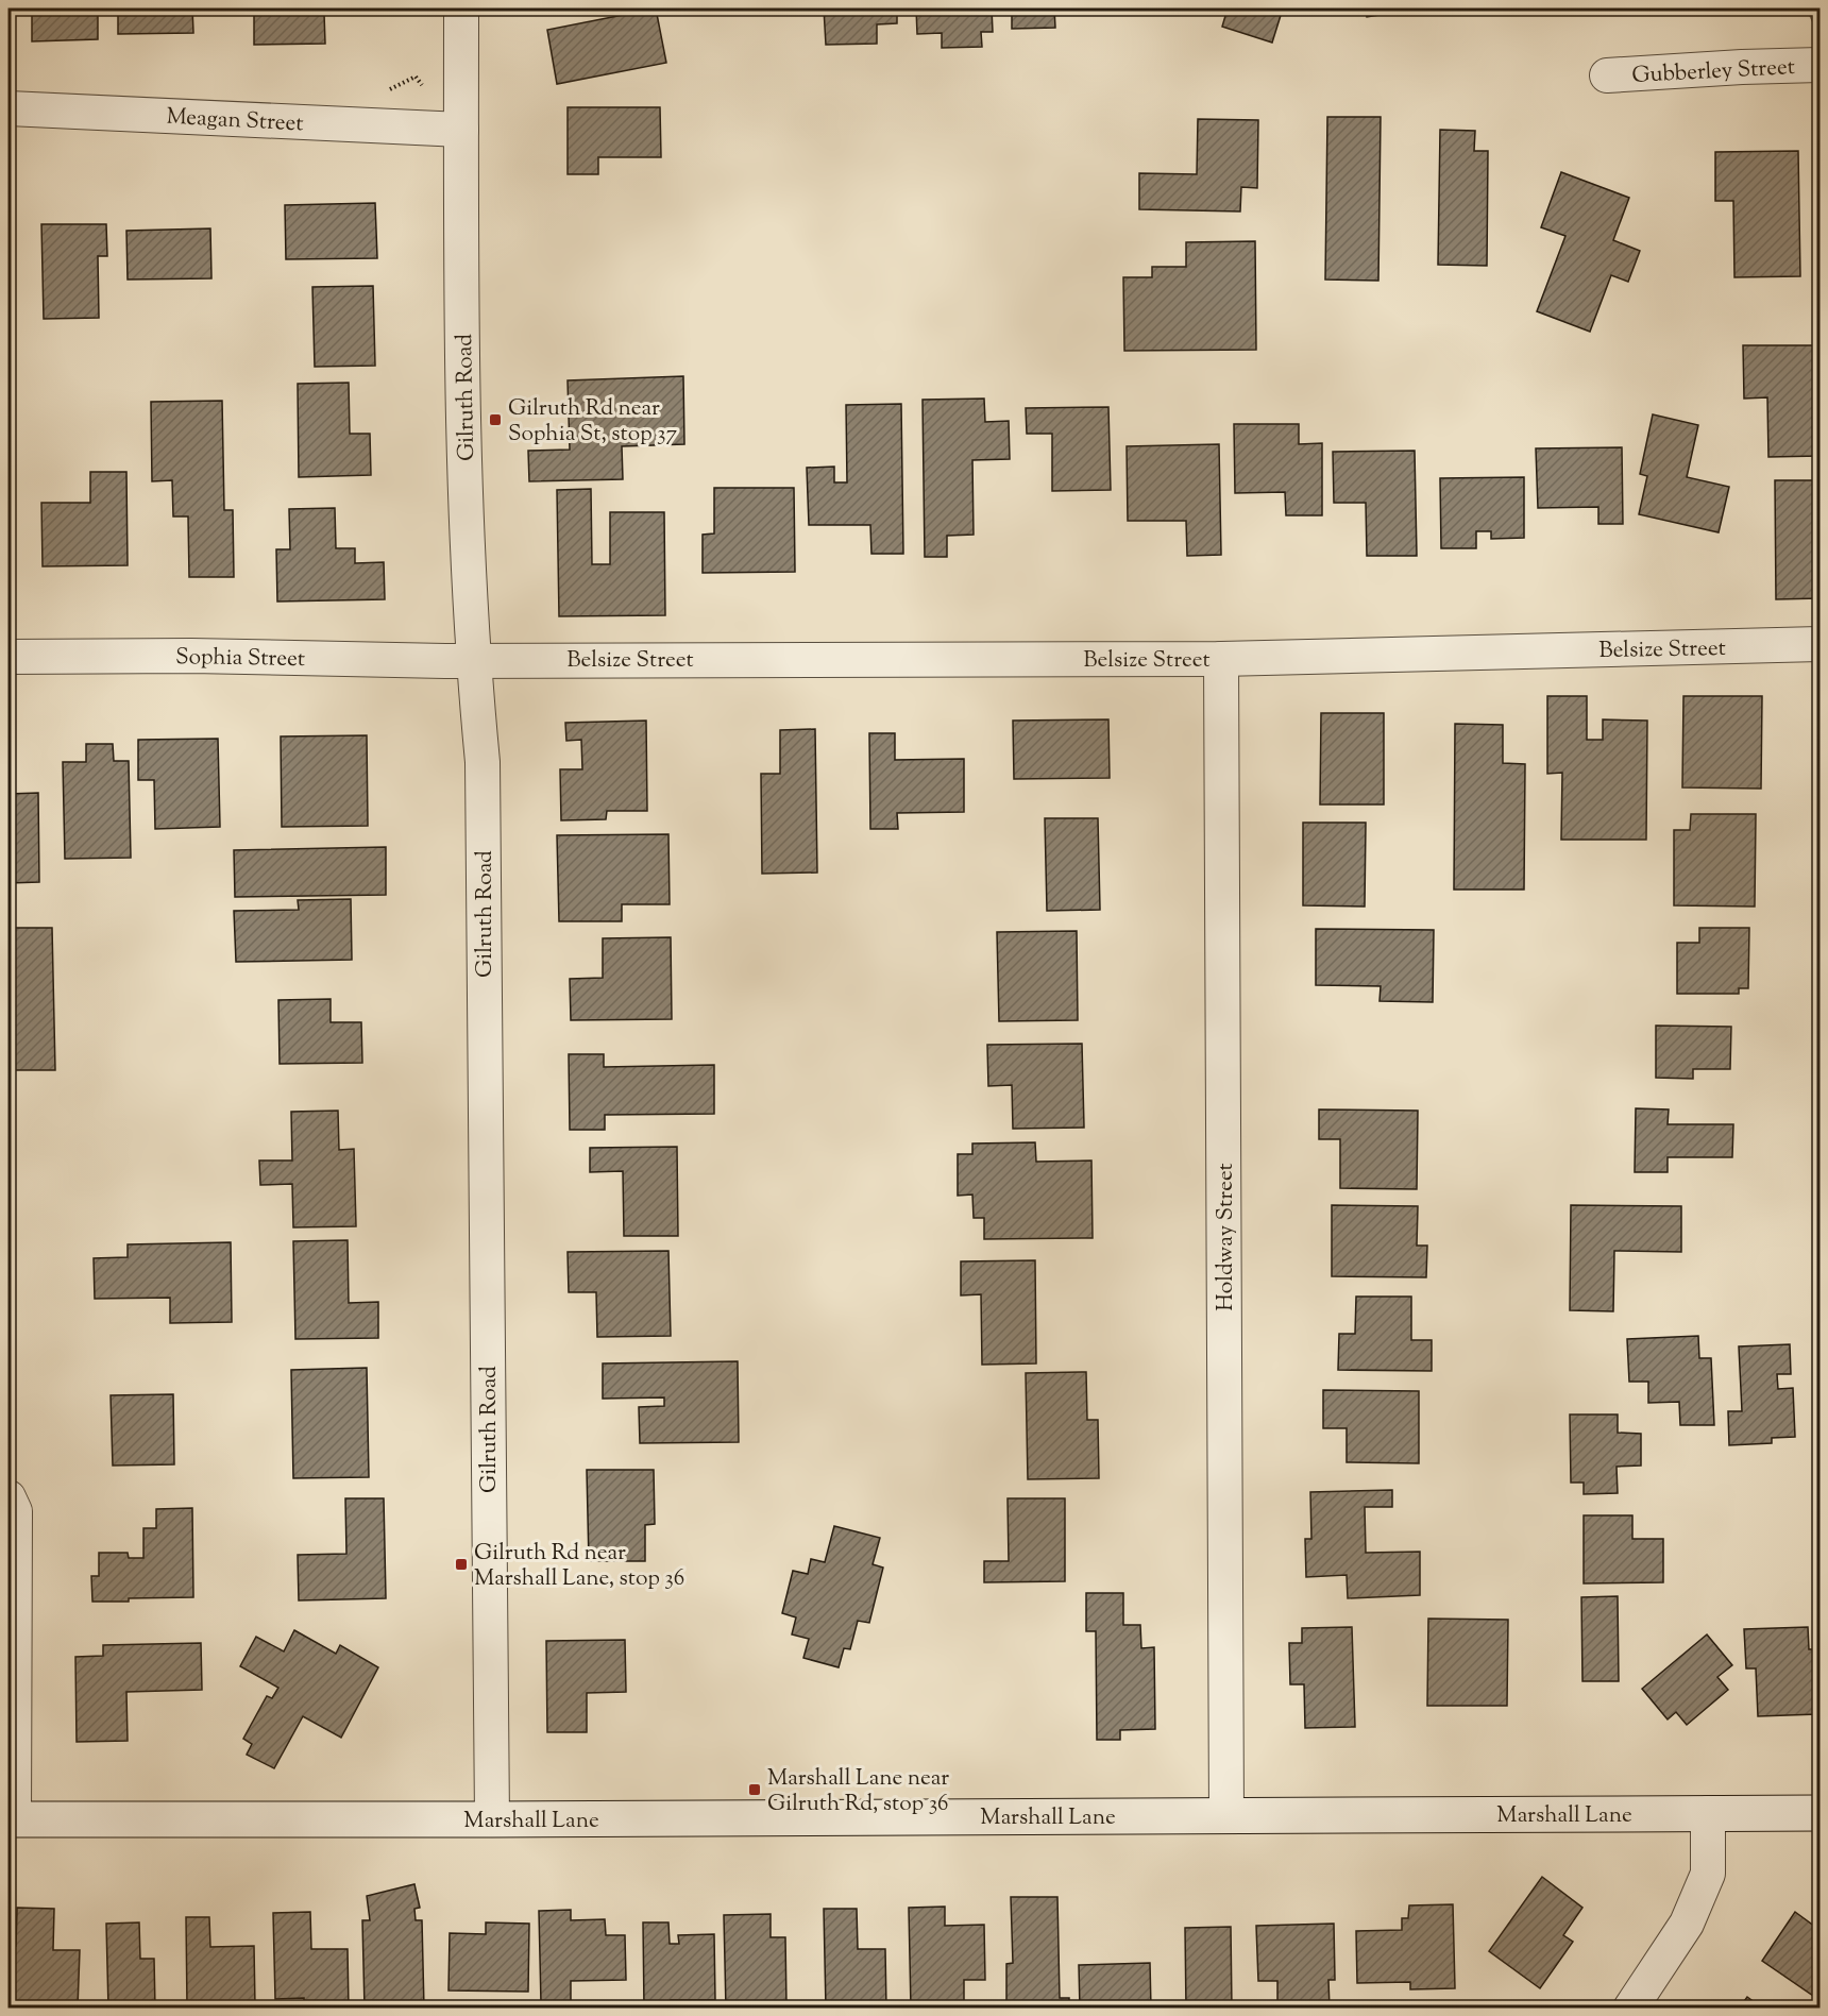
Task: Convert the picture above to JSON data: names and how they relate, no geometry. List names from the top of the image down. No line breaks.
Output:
{"streets":{"street":["Gubberley Street","Meagan Street","Gilruth Road","Belsize Street","Sophia Street","Holdway Street","Marshall Lane"]},"crossings":[["Meagan Street","Gilruth Road"],["Gilruth Road","Belsize Street"],["Gilruth Road","Sophia Street"],["Gilruth Road","Marshall Lane"],["Belsize Street","Sophia Street"],["Belsize Street","Holdway Street"],["Holdway Street","Marshall Lane"]],"places":{"transit":["Gilruth Rd near Sophia St, stop 37","Gilruth Rd near Marshall Lane, stop 36","Marshall Lane near Gilruth Rd, stop 36"]}}
